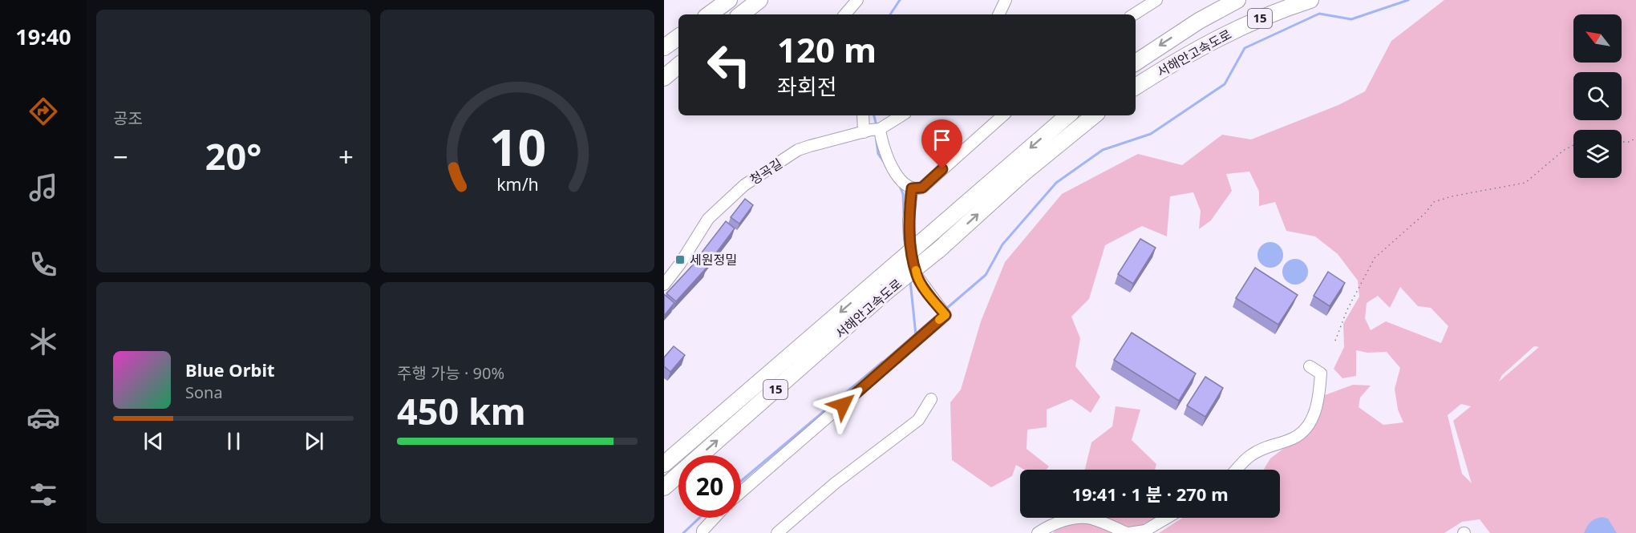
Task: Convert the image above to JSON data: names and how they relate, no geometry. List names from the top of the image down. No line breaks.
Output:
{"streets":{"highway":["15","서해안고속도로"],"street":["청곡길"]},"places":{"transit":["세원정밀"]},"north":"top left","page":{"tabs":"19:40","tile":["공조",["주행 가능 · 90%","450 km"]],"turn":["120 m","좌회전"],"heat":["−","20°","+"],"song":["Blue Orbit","Sona"],"limit":"20","trip":"19:41 · 1 분 · 270 m","gauge":["10","km/h"]}}
